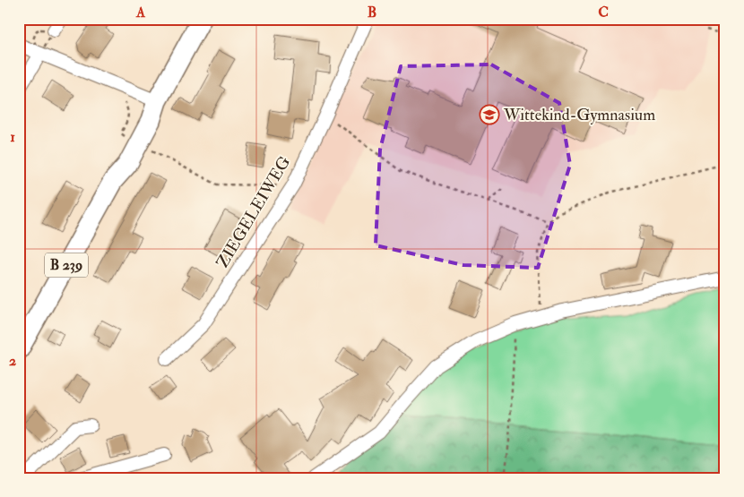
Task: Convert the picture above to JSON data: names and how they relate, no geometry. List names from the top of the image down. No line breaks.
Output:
{"streets":{"main road":["B 239"],"street":["ZIEGELEIWEG"]},"places":{"school or university":["Wittekind-Gymnasium"]},"grid":{"columns":["A","B","C"],"rows":["1","2"]}}
